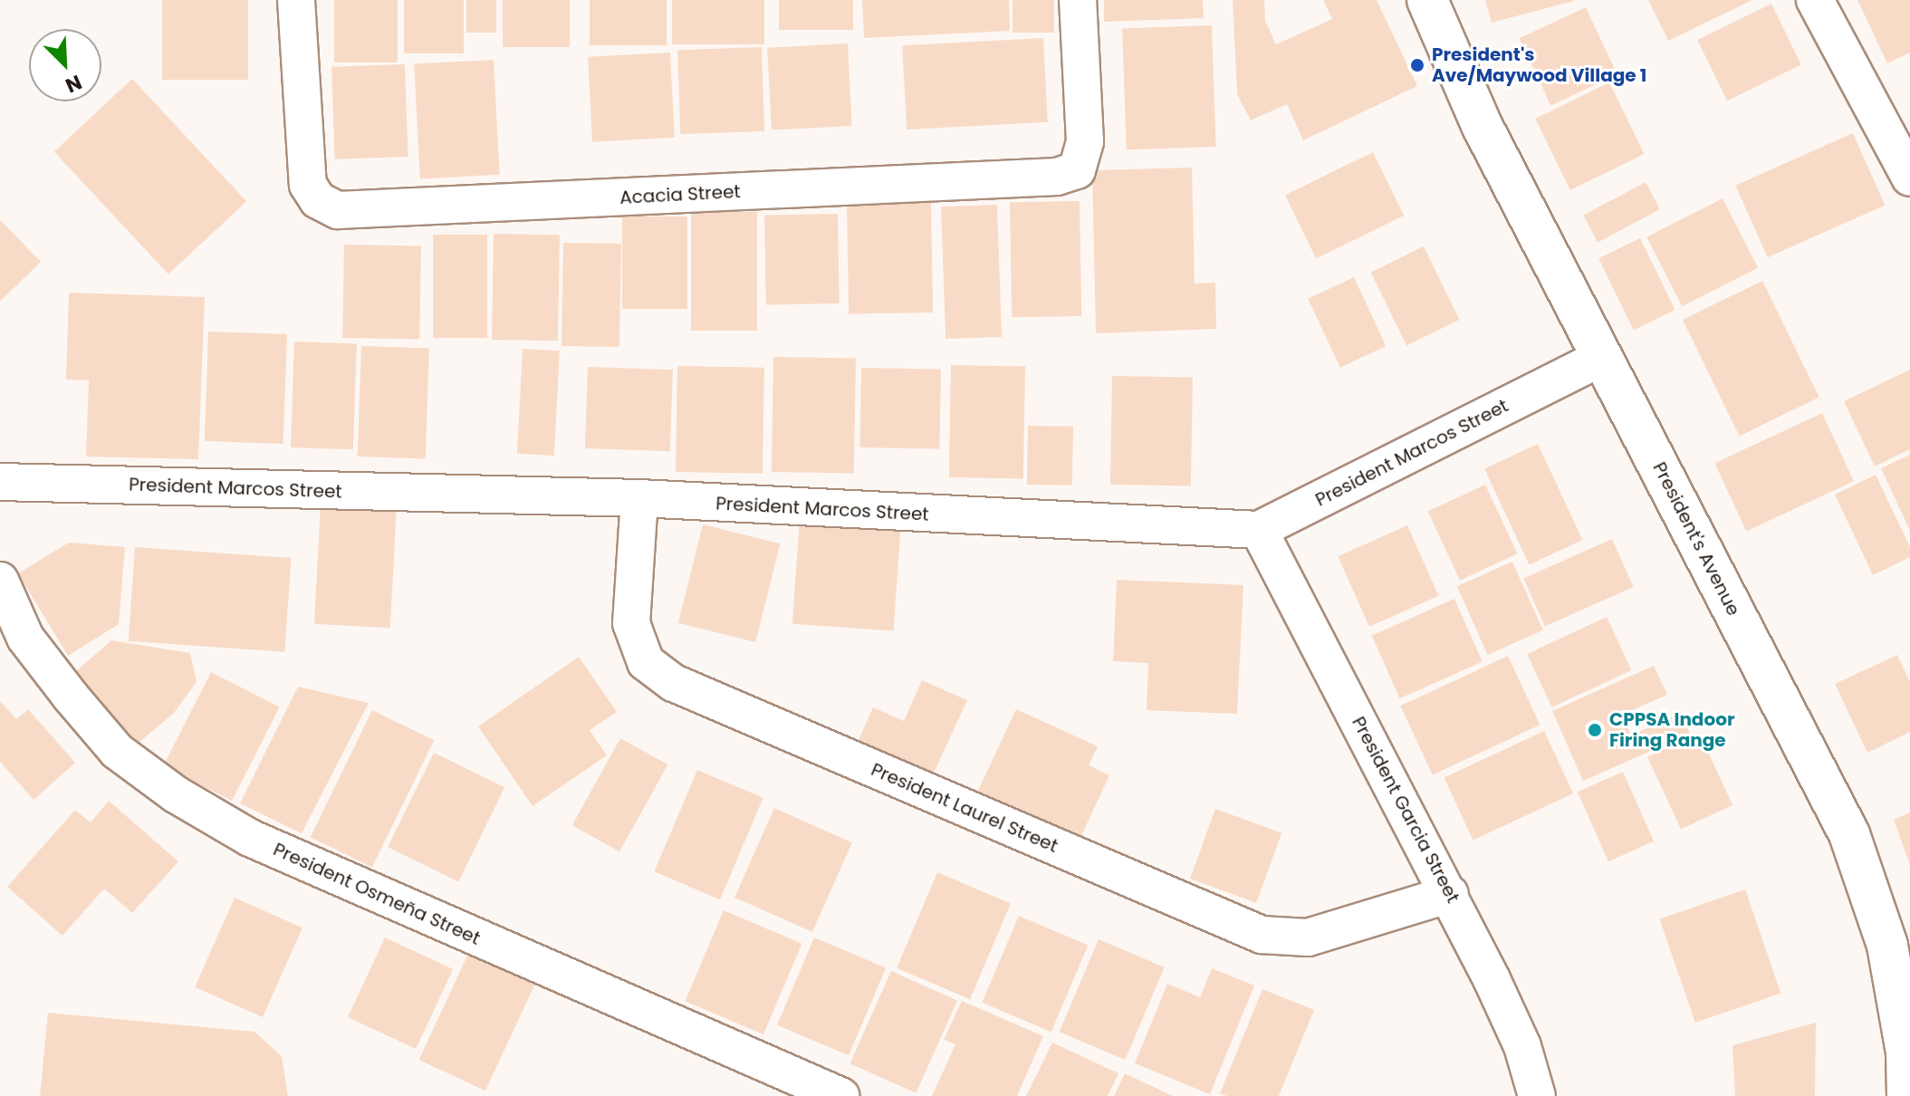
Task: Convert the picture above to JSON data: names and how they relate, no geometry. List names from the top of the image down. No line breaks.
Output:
{"streets":{"street":["Acacia Street","President Marcos Street","President's Avenue","President Laurel Street","President Garcia Street","President Osmeña Street"]},"crossings":[["President Marcos Street","President's Avenue"],["President Marcos Street","President Laurel Street"],["President Marcos Street","President Garcia Street"],["President Laurel Street","President Garcia Street"]],"places":["President's Ave/Maywood Village 1","CPPSA Indoor Firing Range"],"north":"bottom right"}
